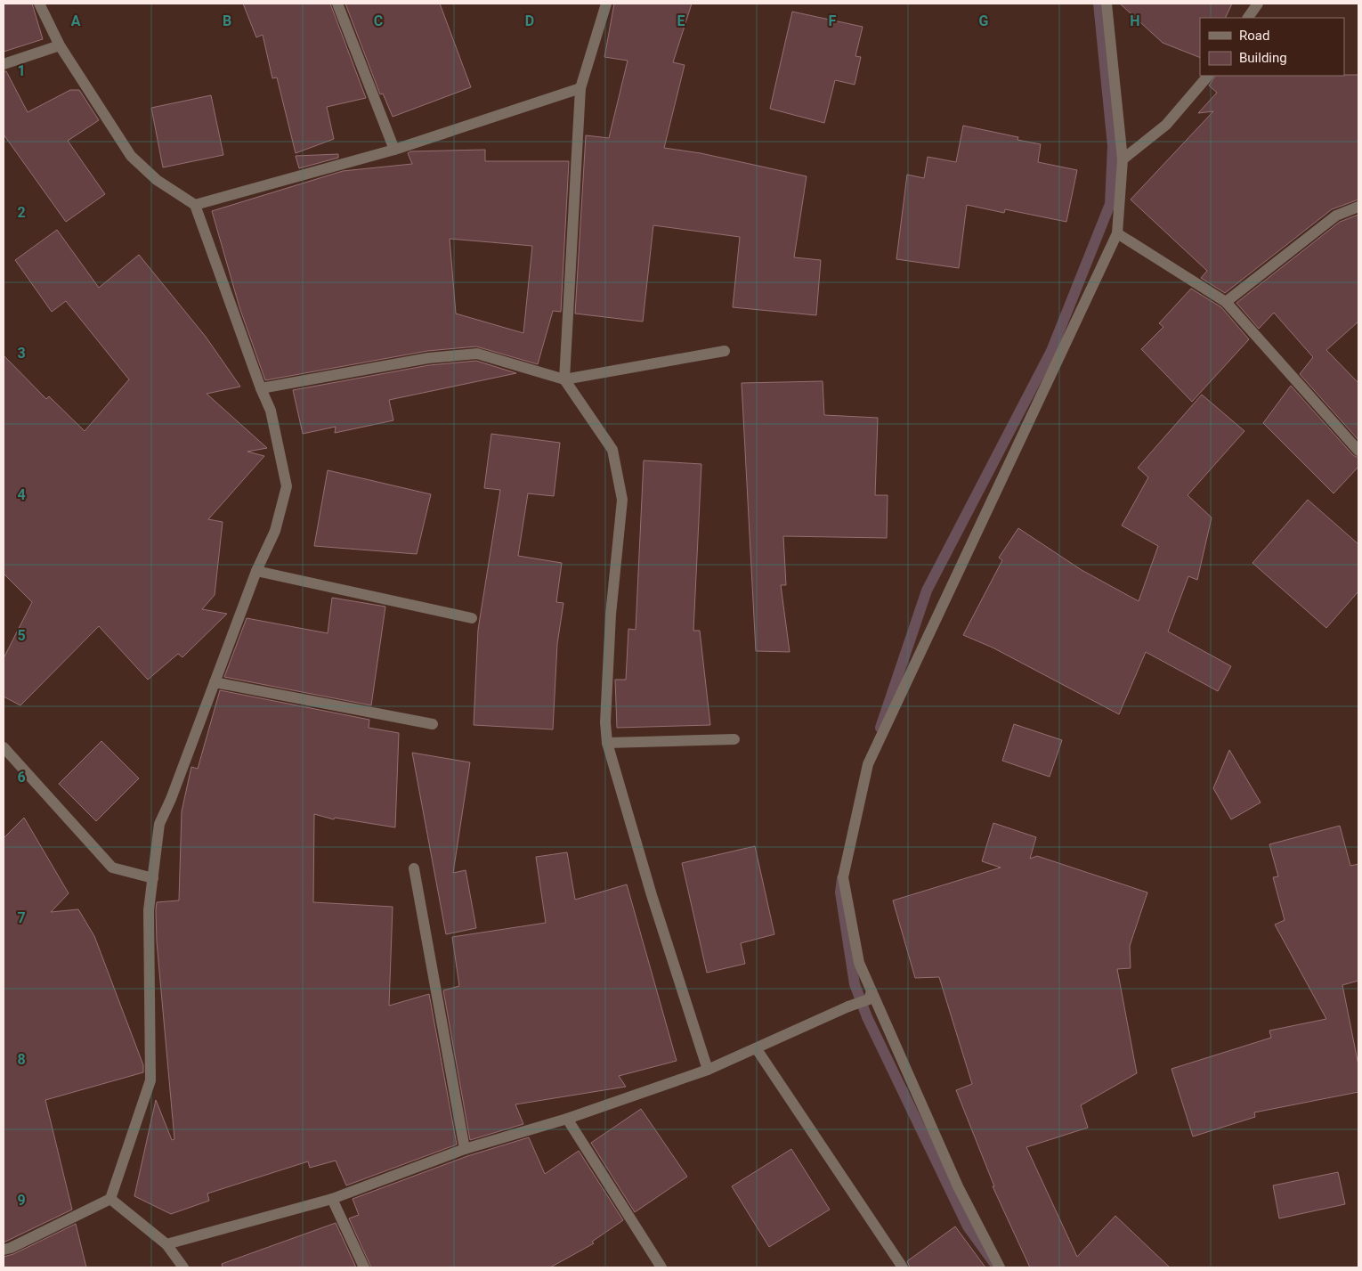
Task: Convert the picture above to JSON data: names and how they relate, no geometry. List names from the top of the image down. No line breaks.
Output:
{"legend":["Road","Building"],"grid":{"columns":["A","B","C","D","E","F","G","H"],"rows":["1","2","3","4","5","6","7","8","9"]}}
